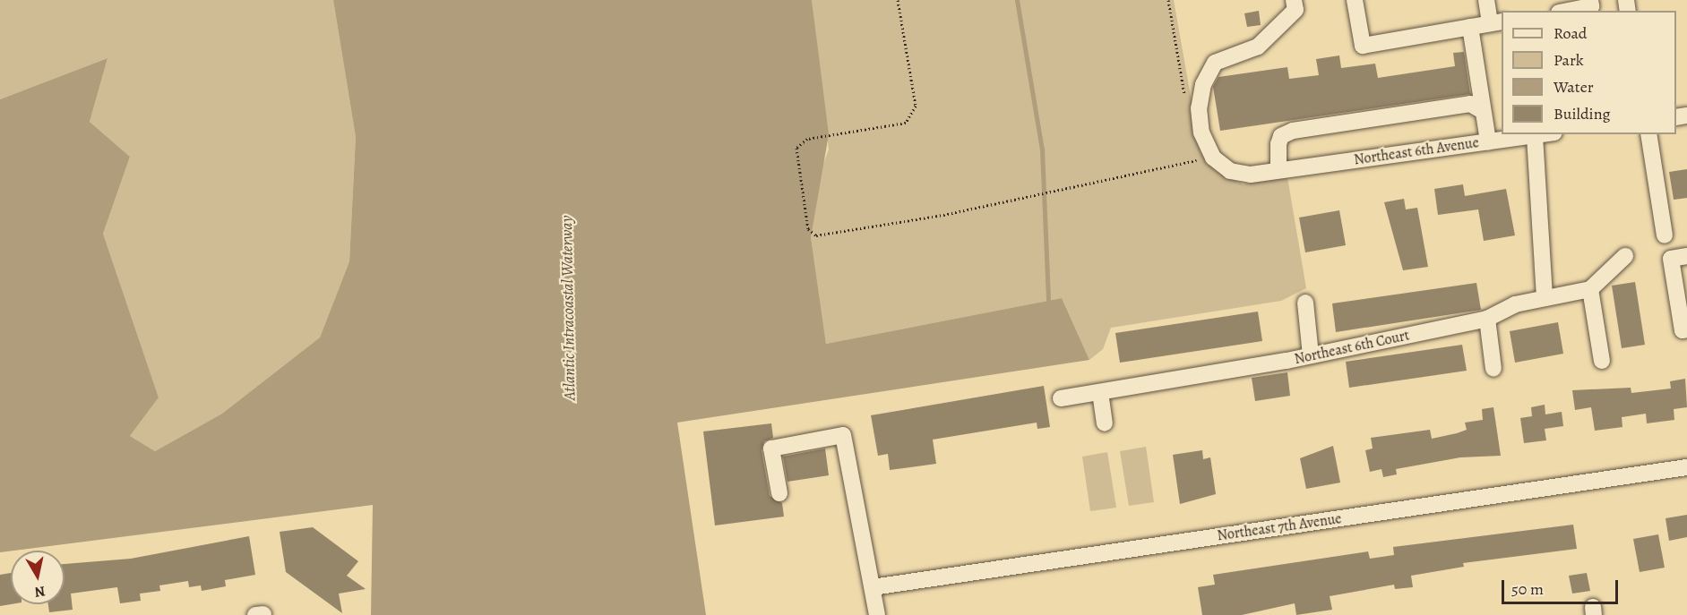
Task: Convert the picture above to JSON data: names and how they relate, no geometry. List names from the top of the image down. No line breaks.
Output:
{"streets":{"street":["Northeast 6th Avenue","Northeast 6th Court","Northeast 7th Avenue"]},"water":["Atlantic Intracoastal Waterway"],"legend":["Road","Park","Water","Building"],"scale_bar":"50 m","north":"bottom"}
